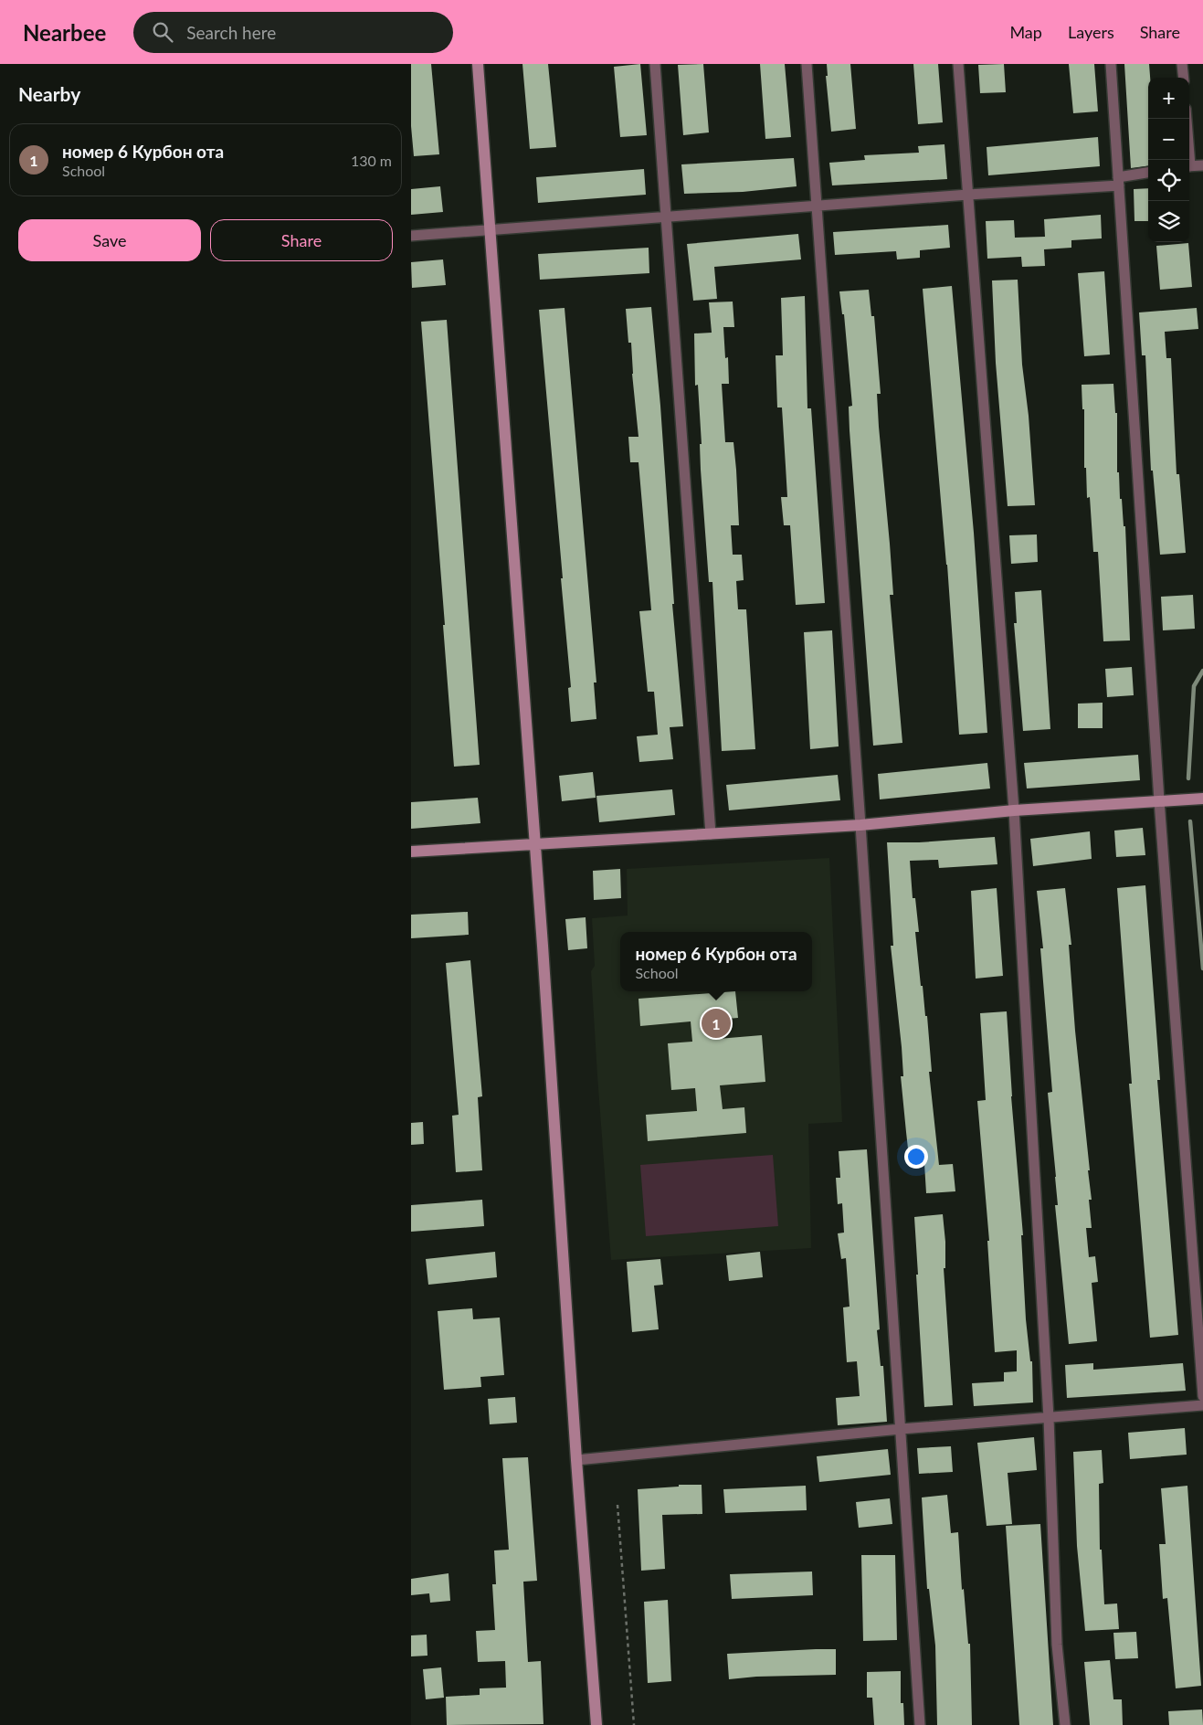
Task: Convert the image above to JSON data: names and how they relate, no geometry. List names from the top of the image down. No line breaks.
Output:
{"page":{"header":"Nearbee","search":"Search here","nav":["Map","Layers","Share"],"heading":"Nearby","map_buttons":["+","−"],"list":[{"mark":"1","name":"номер 6 Курбон ота","note":"School","value":"130 m"}],"buttons":["Save","Share"],"popup":["номер 6 Курбон ота","School"],"pins":"1"}}
